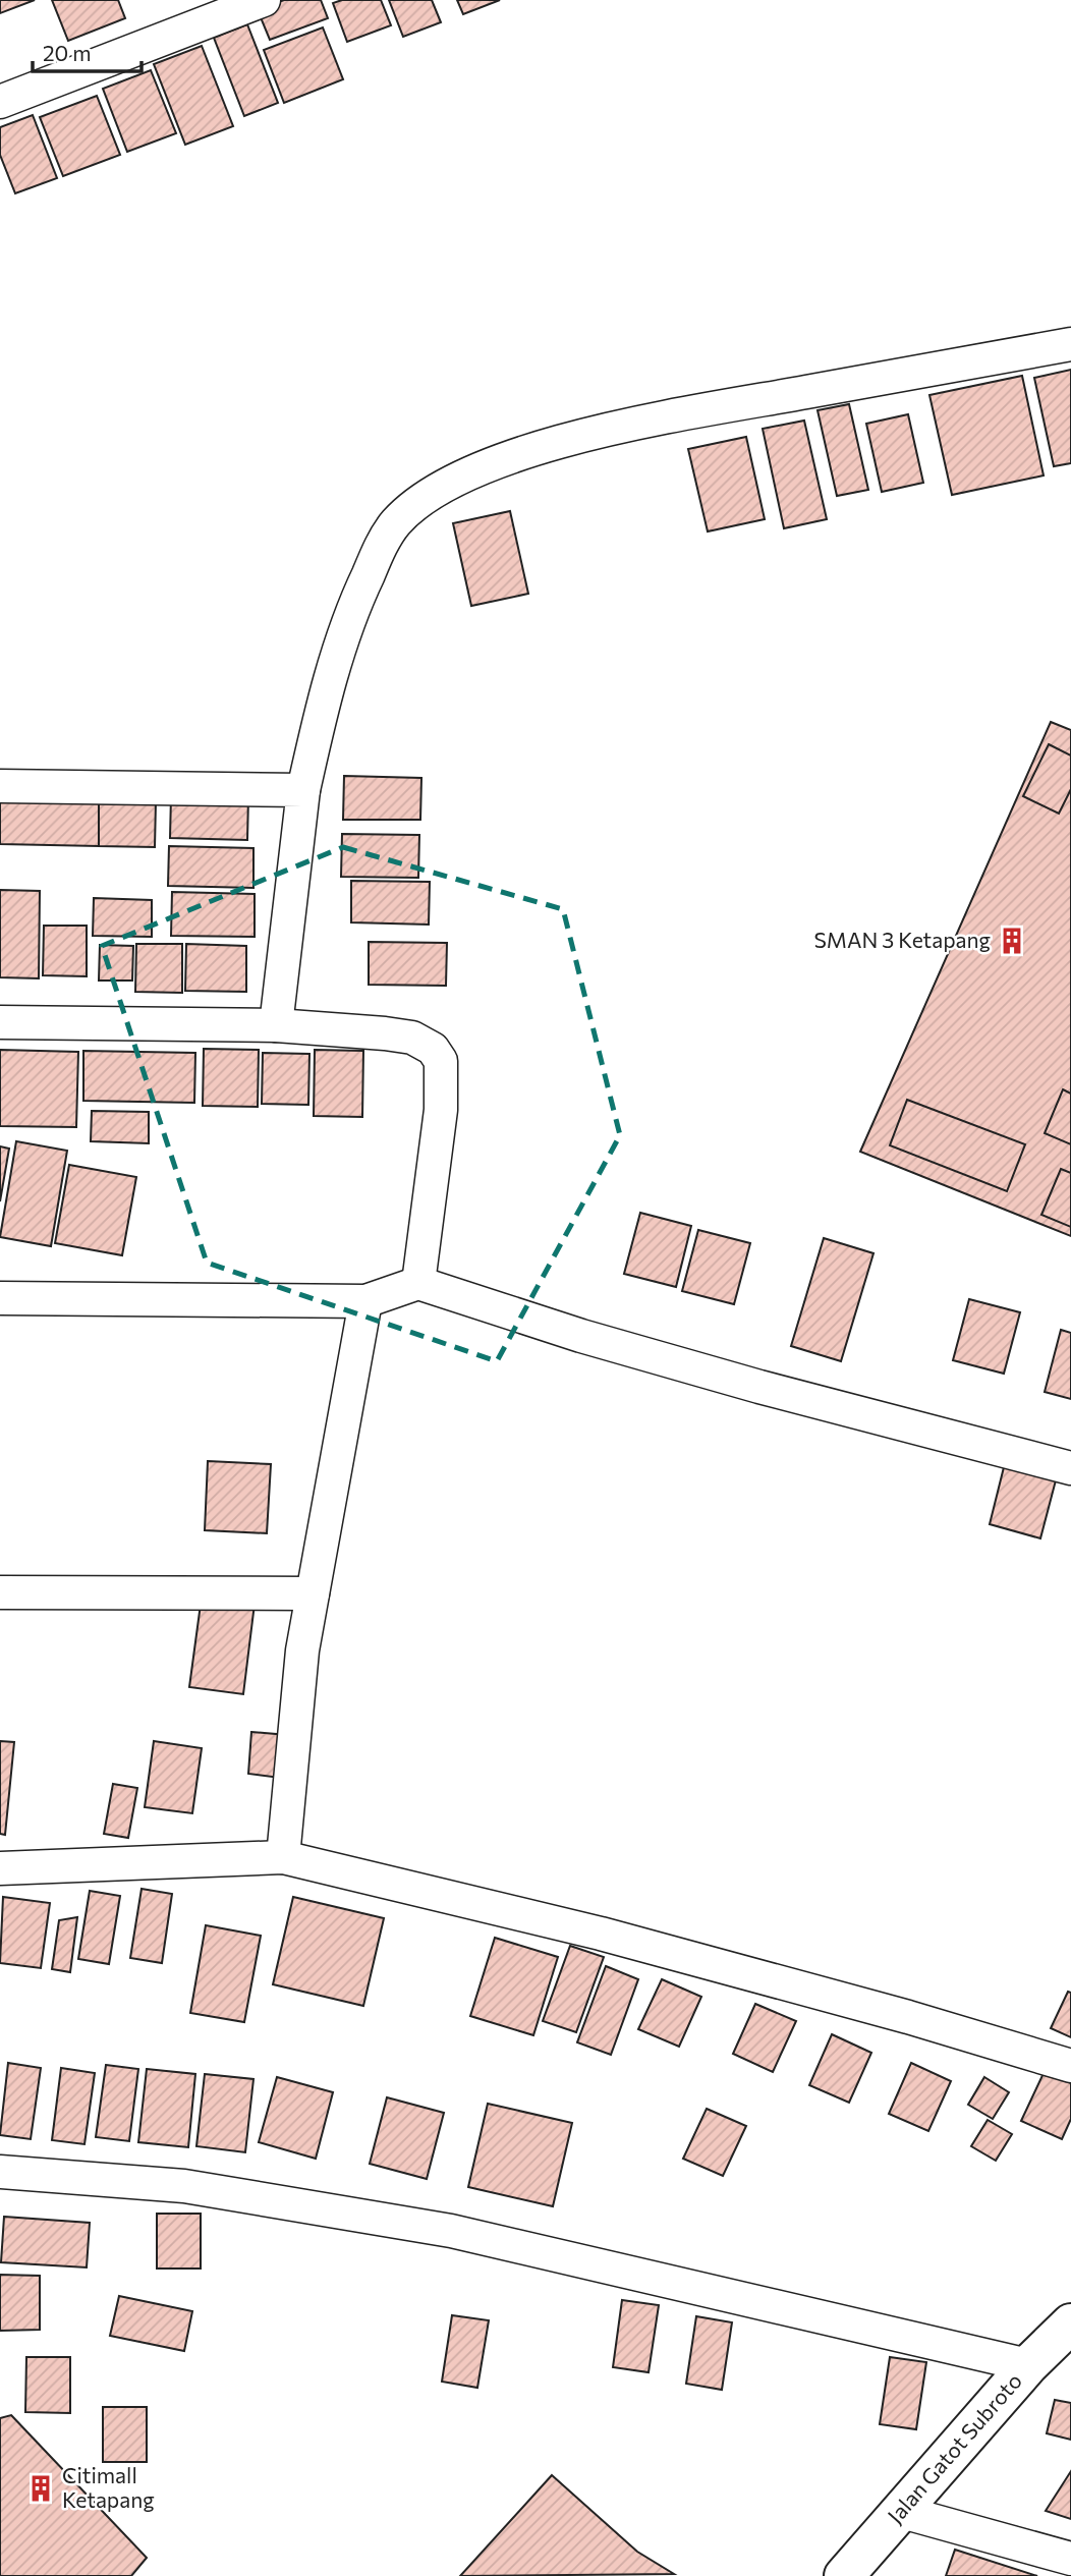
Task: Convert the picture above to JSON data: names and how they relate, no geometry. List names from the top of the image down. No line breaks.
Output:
{"streets":{"street":["Jalan Gatot Subroto"]},"places":{"building":["SMAN 3 Ketapang","Citimall Ketapang"]},"scale_bar":"20 m"}
